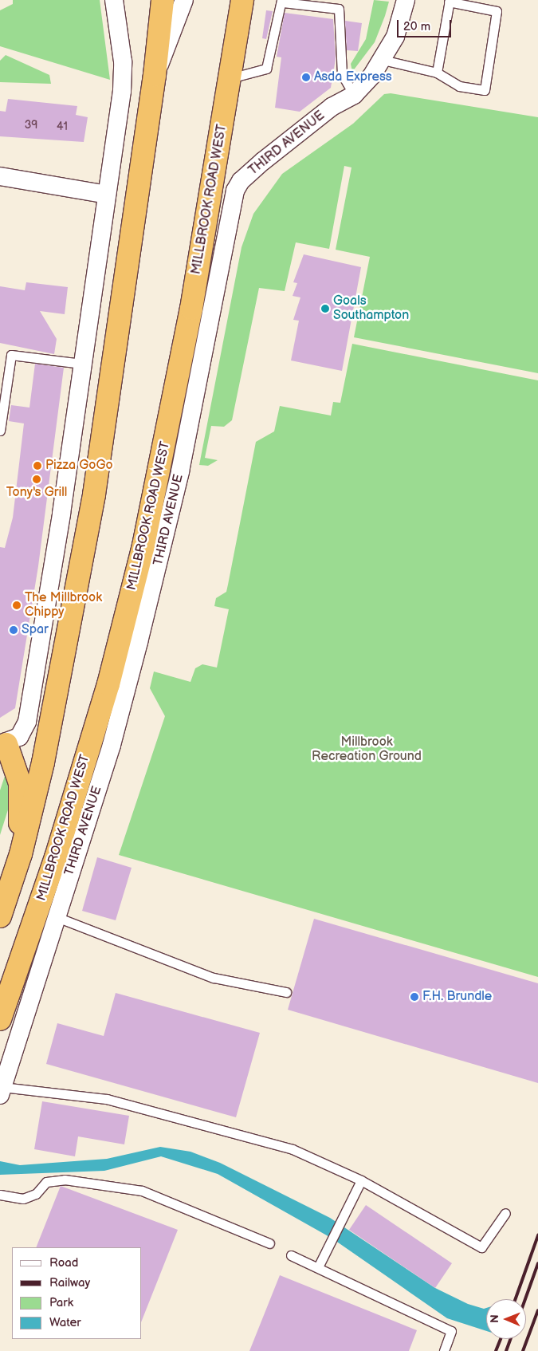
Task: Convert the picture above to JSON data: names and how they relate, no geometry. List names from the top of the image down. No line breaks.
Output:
{"streets":{"highway":["MILLBROOK ROAD WEST"],"street":["THIRD AVENUE"]},"parks":["Millbrook Recreation Ground"],"places":["Asda Express","Goals Southampton","Pizza GoGo","Tony's Grill","The Millbrook Chippy","Spar","F.H. Brundle"],"house_numbers":["39","41"],"legend":["Road","Railway","Park","Water"],"scale_bar":"20 m","north":"left"}
